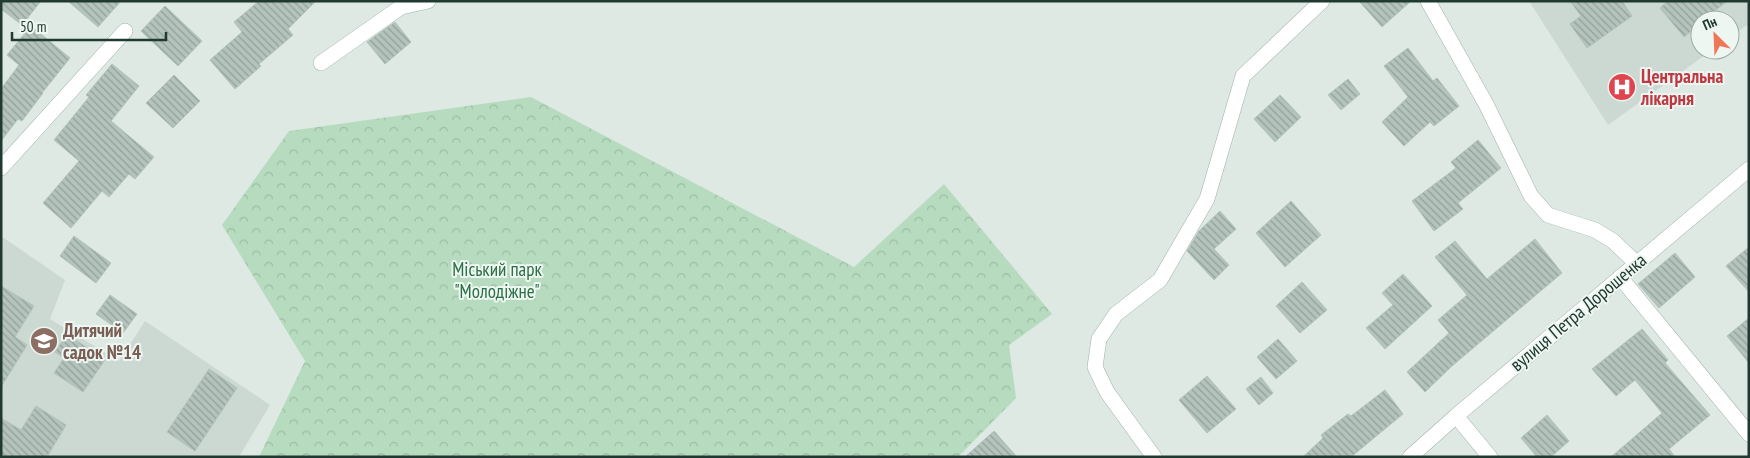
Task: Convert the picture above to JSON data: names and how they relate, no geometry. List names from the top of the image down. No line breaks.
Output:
{"streets":{"street":["вулиця Петра Дорошенка"]},"parks":["Міський парк \"Молодіжне\""],"places":{"hospital":["Центральна лікарня"],"school or university":["Дитячий садок №14"]},"scale_bar":"50 m","north":"top left"}
